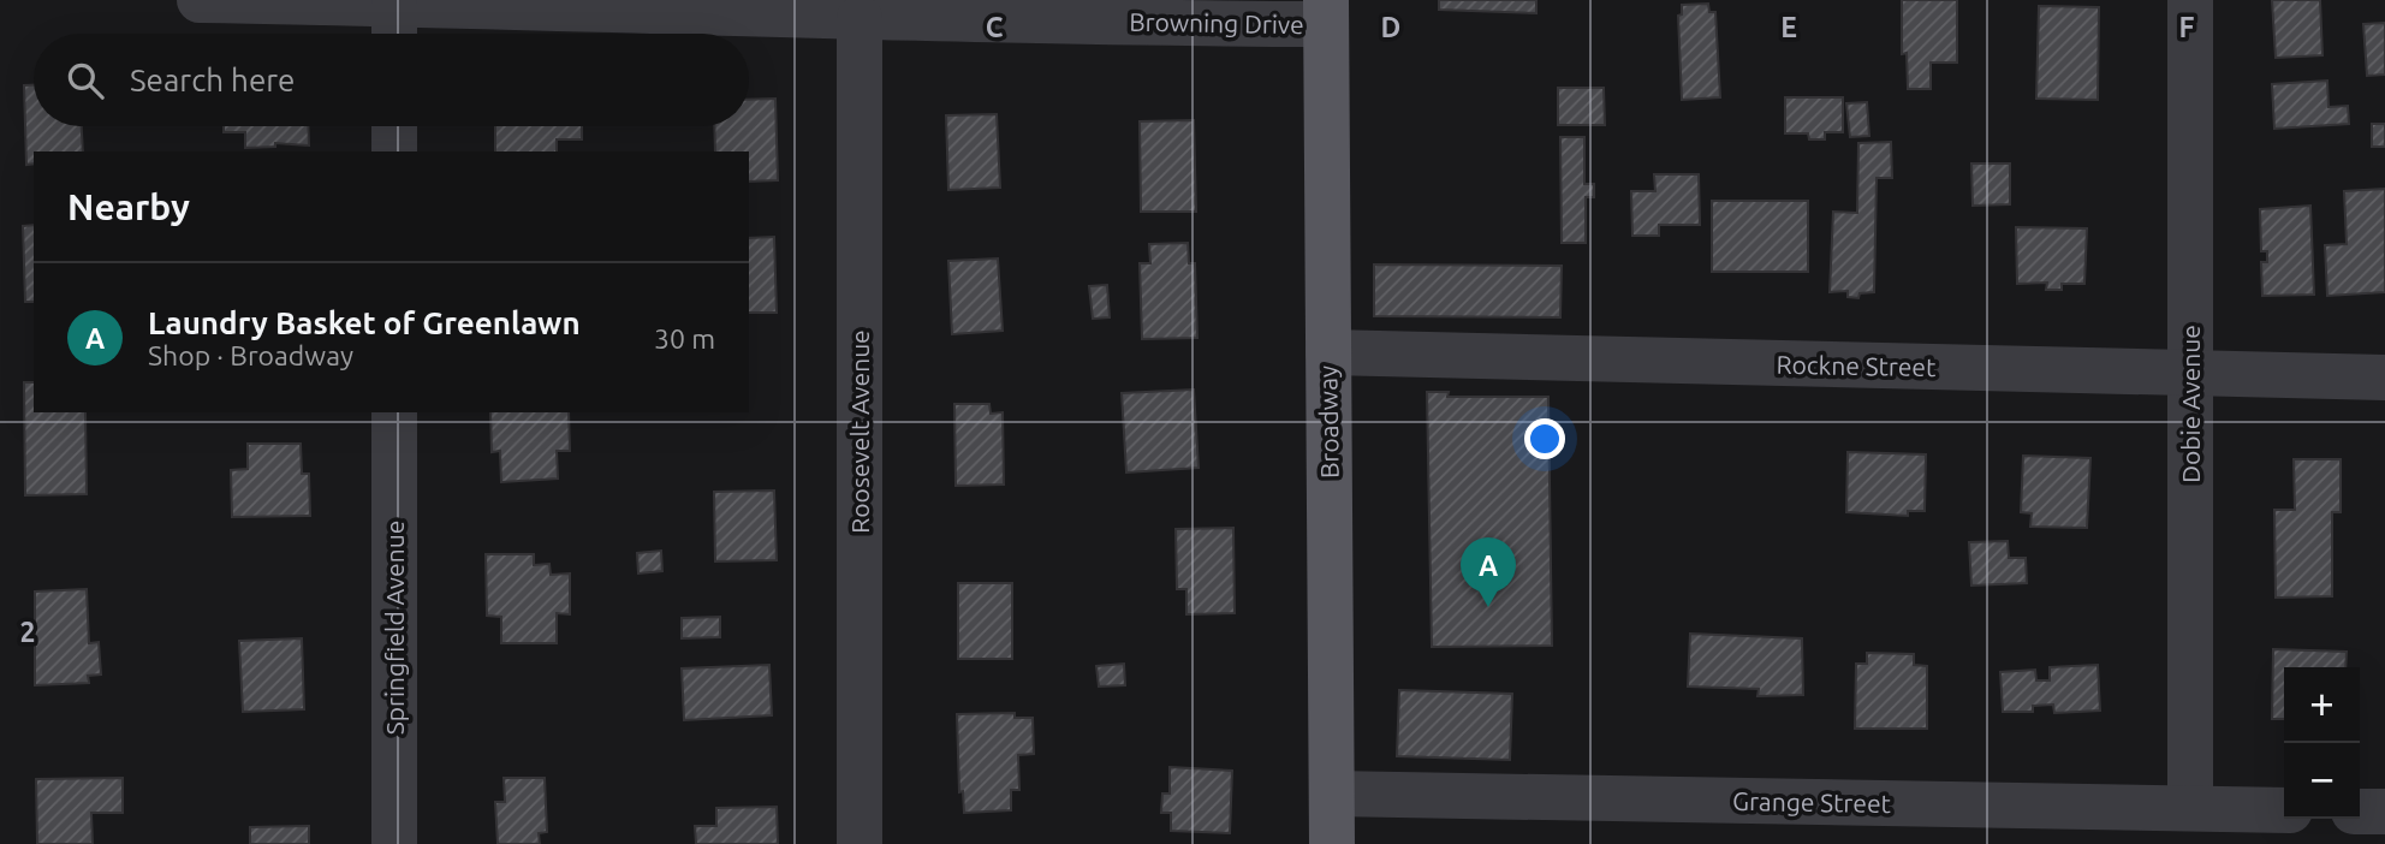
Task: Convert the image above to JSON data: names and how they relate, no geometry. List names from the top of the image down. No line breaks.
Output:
{"streets":{"main road":["Broadway"],"street":["Browning Drive","Rockne Street","Dobie Avenue","Roosevelt Avenue","Springfield Avenue","Grange Street"]},"crossings":[["Browning Drive","Broadway"],["Browning Drive","Roosevelt Avenue"],["Rockne Street","Dobie Avenue"],["Rockne Street","Broadway"],["Dobie Avenue","Grange Street"],["Broadway","Grange Street"]],"page":{"search":"Search here","heading":"Nearby","list":[{"mark":"A","name":"Laundry Basket of Greenlawn","note":"Shop · Broadway","value":"30 m"}],"pins":"A","map_buttons":["+","−"]},"grid":{"columns":["C","D","E","F"],"rows":["2"]}}
